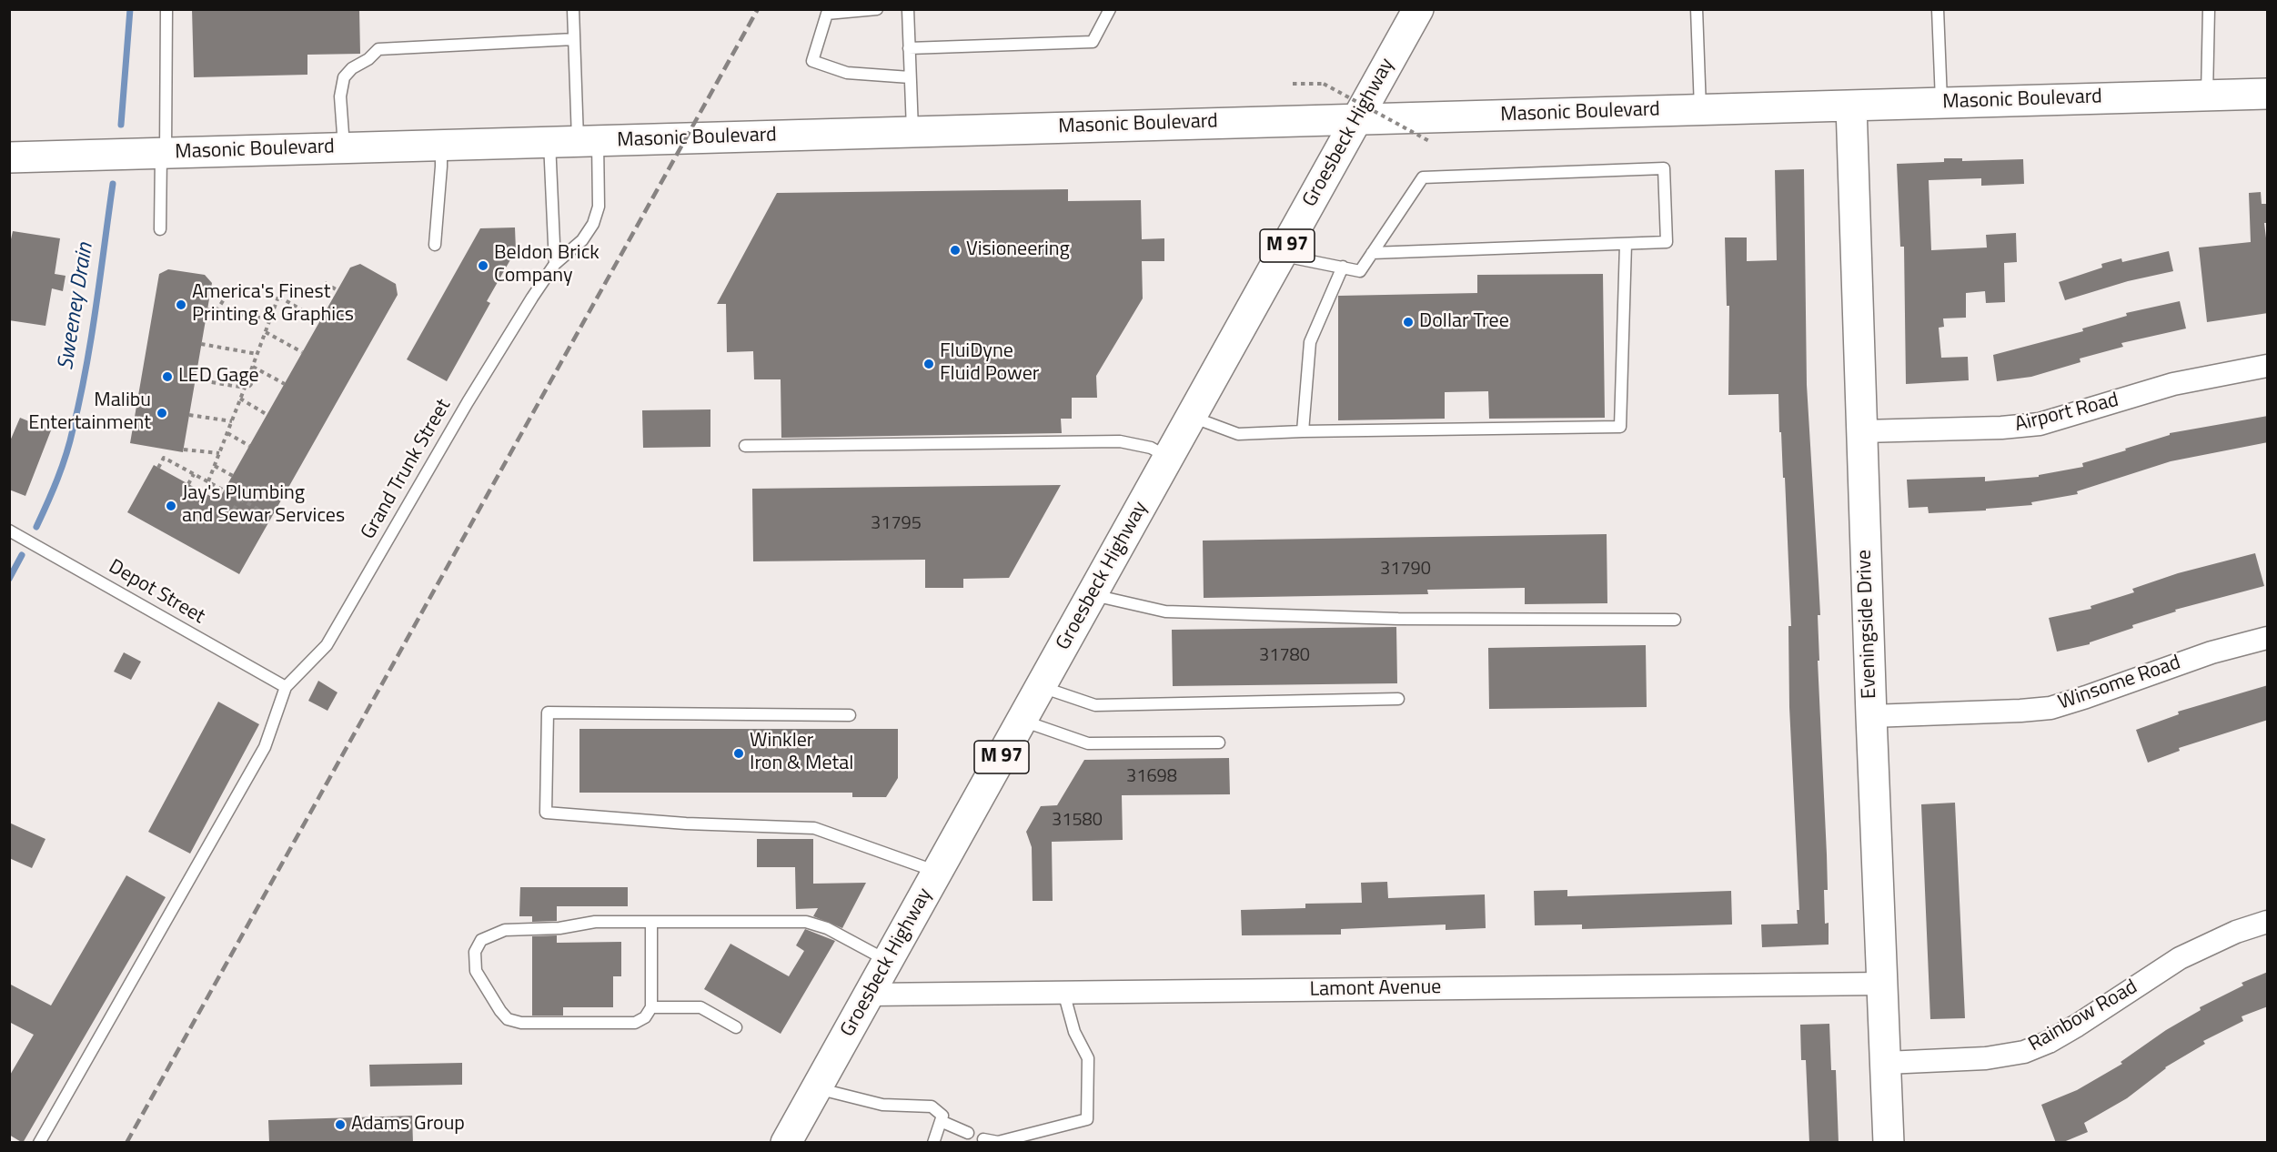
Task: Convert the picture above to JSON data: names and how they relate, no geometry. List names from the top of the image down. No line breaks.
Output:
{"streets":{"street":["Masonic Boulevard","Groesbeck Highway","M 97","Airport Road","Eveningside Drive","Winsome Road","Lamont Avenue","Rainbow Road"],"lane":["Grand Trunk Street","Depot Street"]},"crossings":[["Masonic Boulevard","Groesbeck Highway"],["Masonic Boulevard","Grand Trunk Street"],["Masonic Boulevard","Eveningside Drive"],["Groesbeck Highway","Lamont Avenue"],["Airport Road","Eveningside Drive"],["Grand Trunk Street","Depot Street"],["Eveningside Drive","Winsome Road"],["Eveningside Drive","Lamont Avenue"],["Eveningside Drive","Rainbow Road"]],"water":["Sweeney Drain"],"places":["Visioneering","Beldon Brick Company","America's Finest Printing & Graphics","Dollar Tree","FluiDyne Fluid Power","LED Gage","Malibu Entertainment","Jay's Plumbing and Sewar Services","Winkler Iron & Metal","Adams Group"],"house_numbers":["31795","31790","31780","31698","31580"]}
